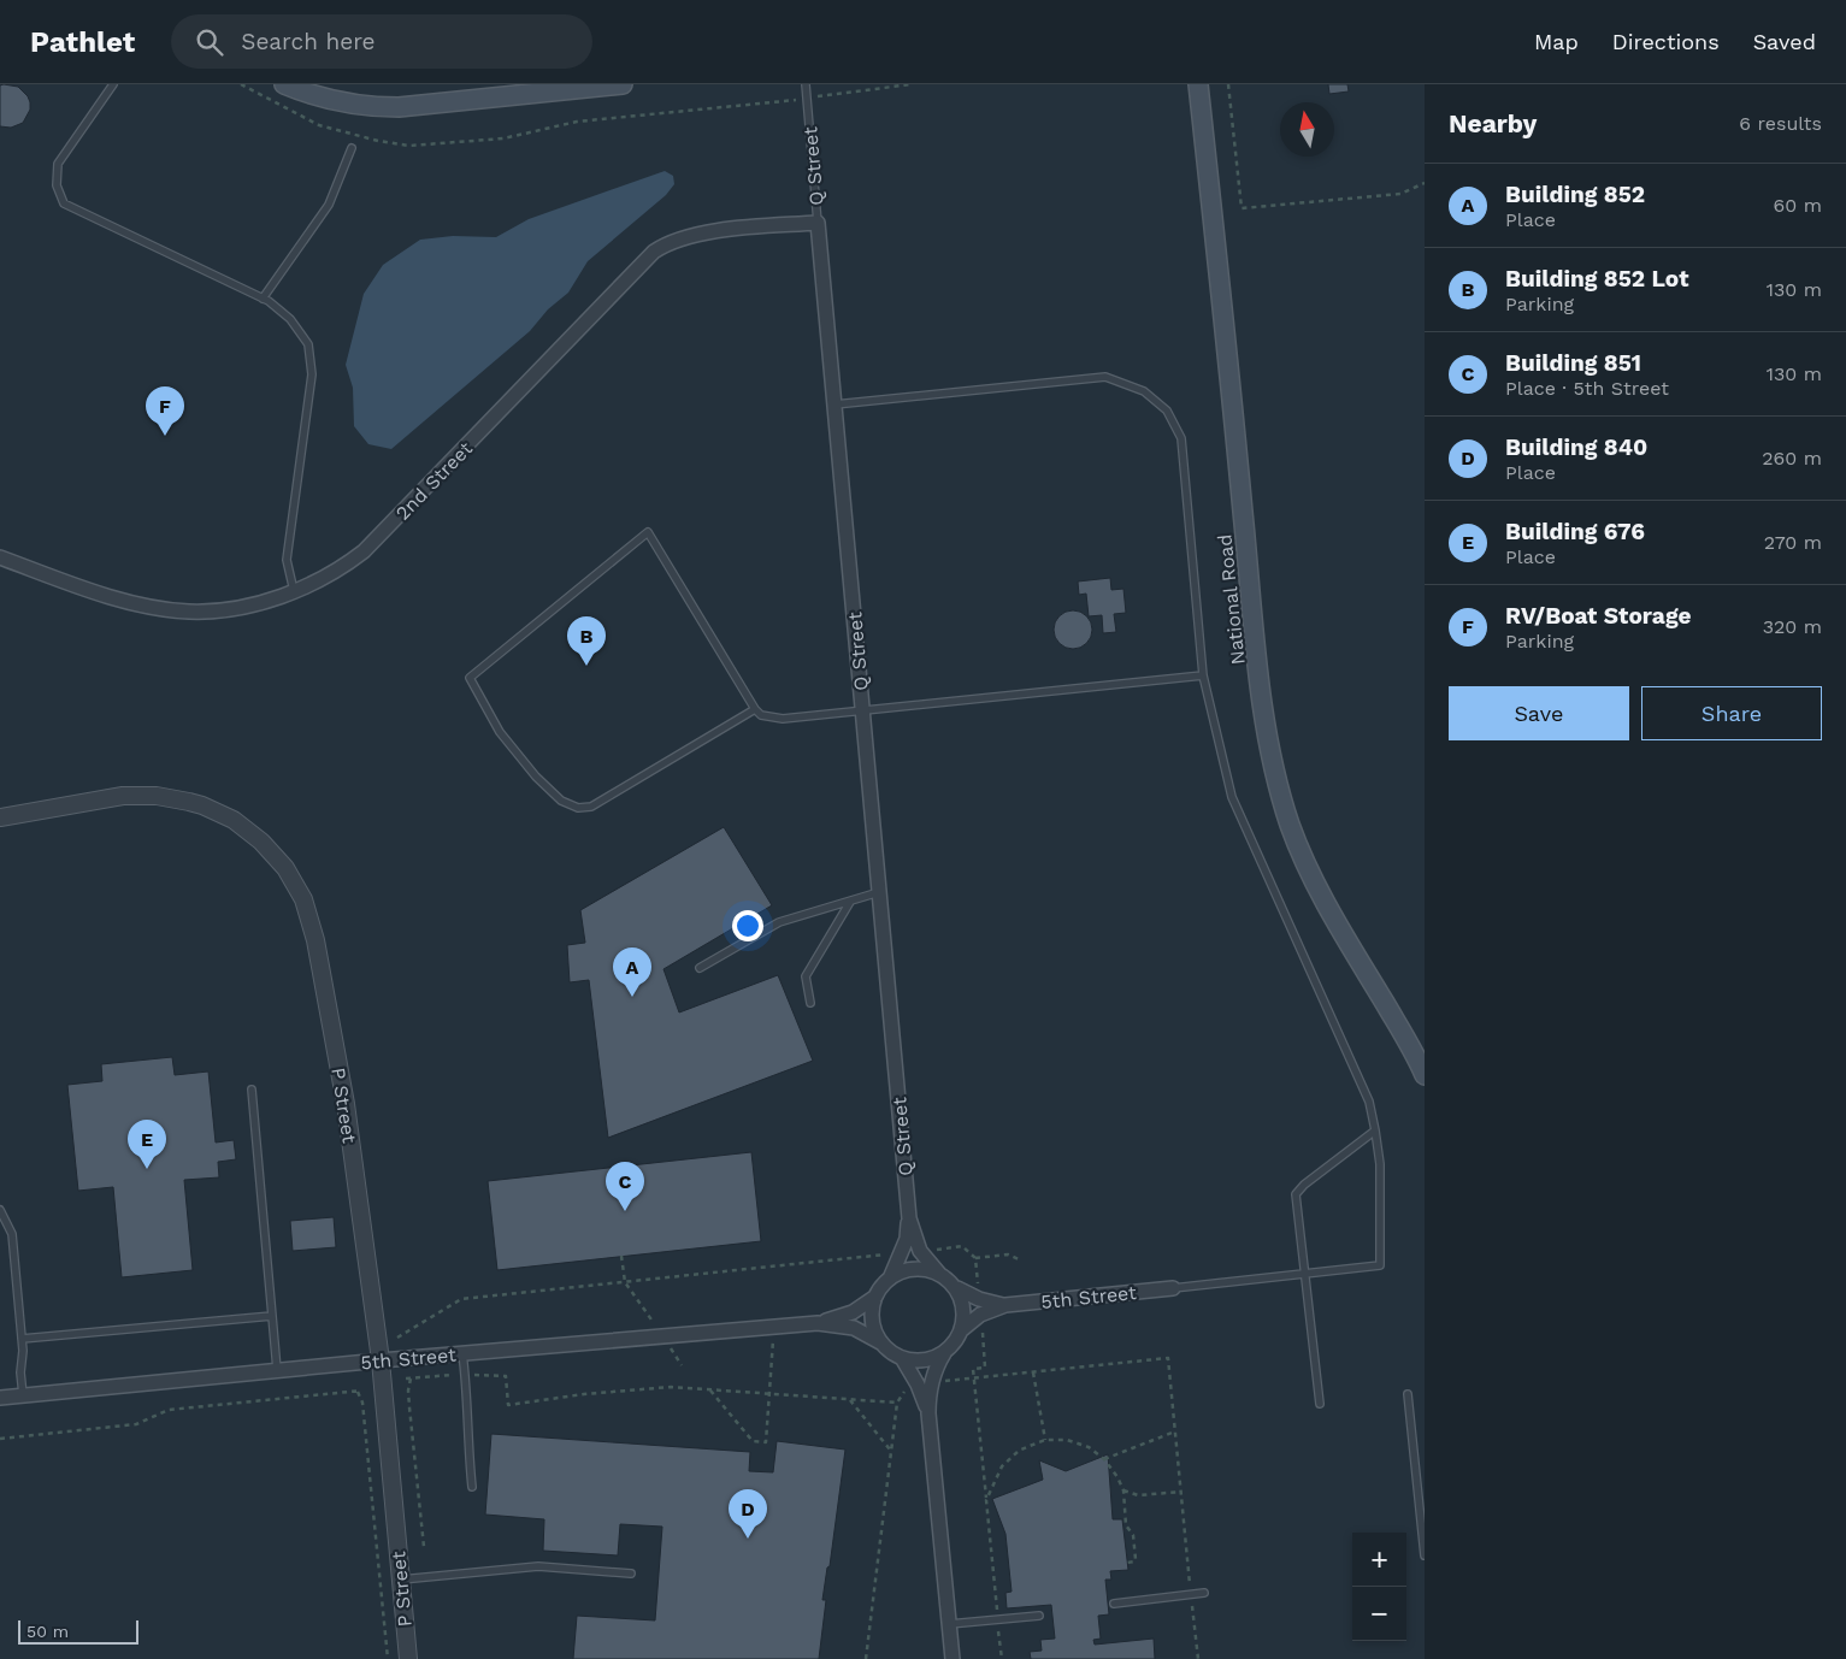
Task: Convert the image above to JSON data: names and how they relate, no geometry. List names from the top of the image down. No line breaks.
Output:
{"streets":{"main road":["National Road"],"street":["Q Street","2nd Street","P Street","5th Street"]},"crossings":[["Q Street","2nd Street"],["Q Street","5th Street"],["P Street","5th Street"]],"scale_bar":"50 m","north":"top","page":{"header":"Pathlet","search":"Search here","nav":["Map","Directions","Saved"],"heading":["Nearby","6 results"],"list":[{"mark":"A","name":"Building 852","note":"Place","value":"60 m"},{"mark":"B","name":"Building 852 Lot","note":"Parking","value":"130 m"},{"mark":"C","name":"Building 851","note":"Place · 5th Street","value":"130 m"},{"mark":"D","name":"Building 840","note":"Place","value":"260 m"},{"mark":"E","name":"Building 676","note":"Place","value":"270 m"},{"mark":"F","name":"RV/Boat Storage","note":"Parking","value":"320 m"}],"pins":["F","B","A","E","C","D"],"buttons":["Save","Share"],"map_buttons":["+","−"],"scale":"50 m"}}
